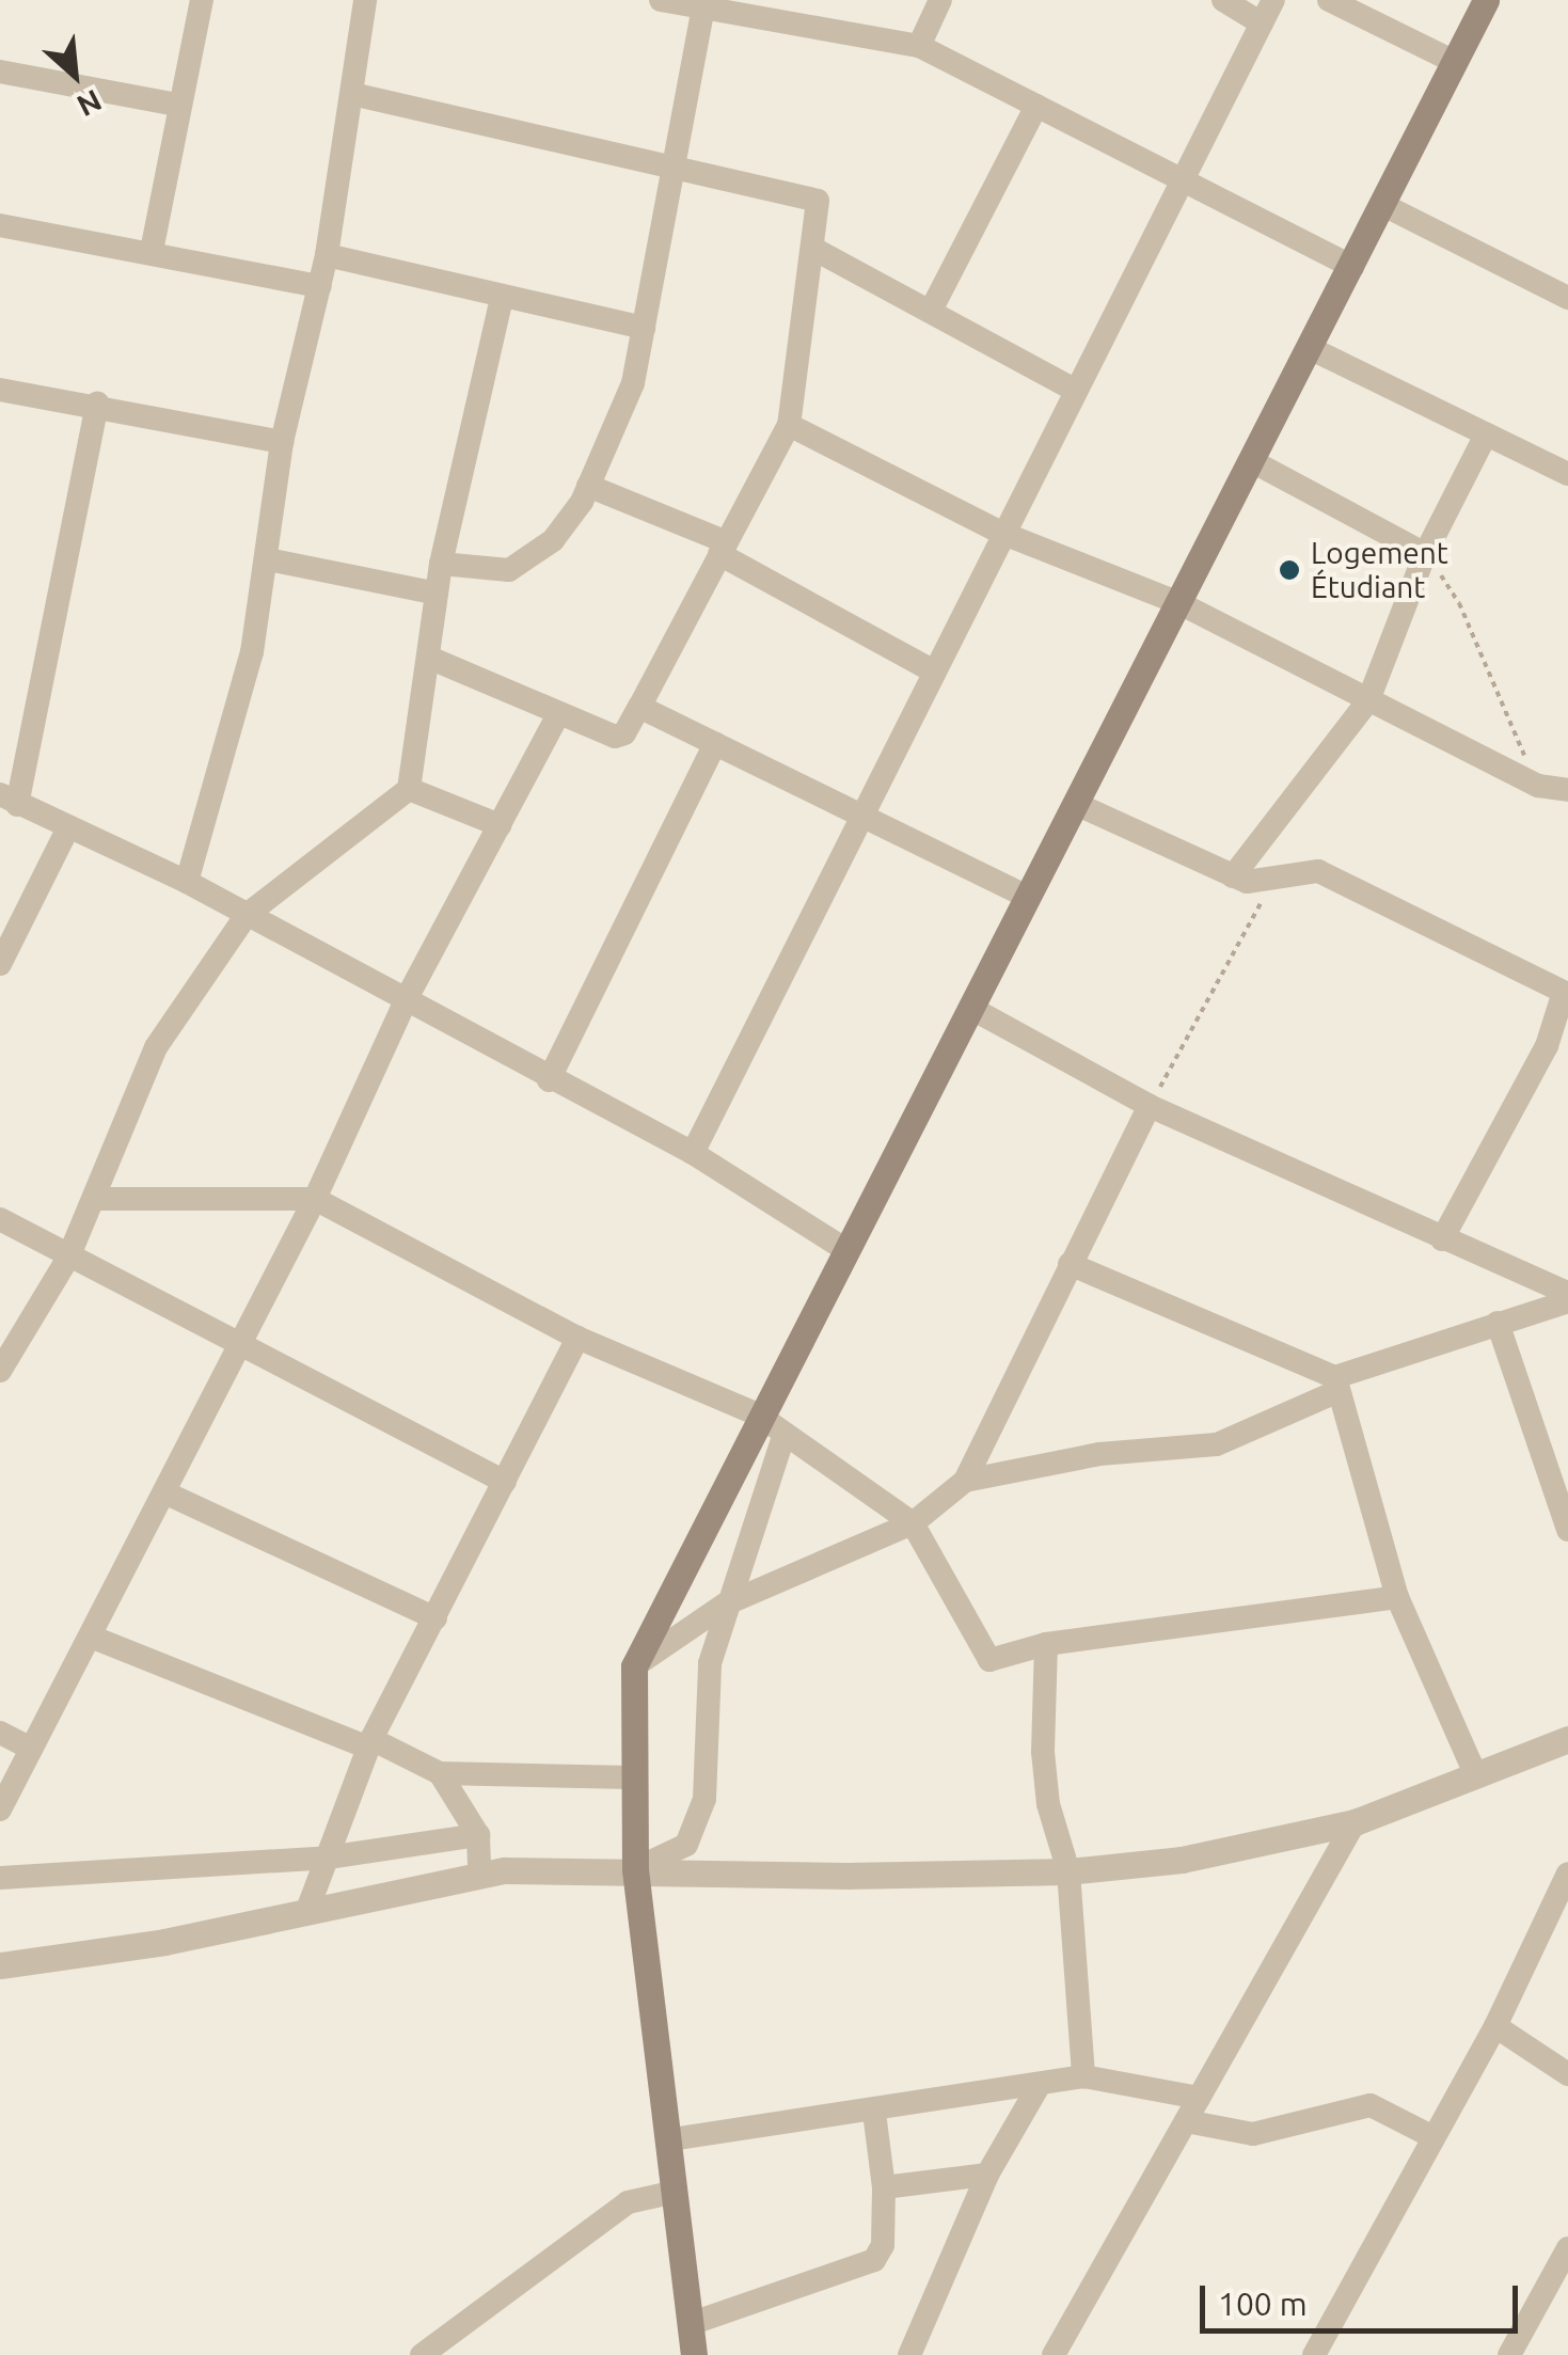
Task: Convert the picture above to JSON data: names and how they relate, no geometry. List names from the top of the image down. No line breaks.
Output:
{"places":["Logement Étudiant"],"scale_bar":"100 m","north":"bottom right"}
